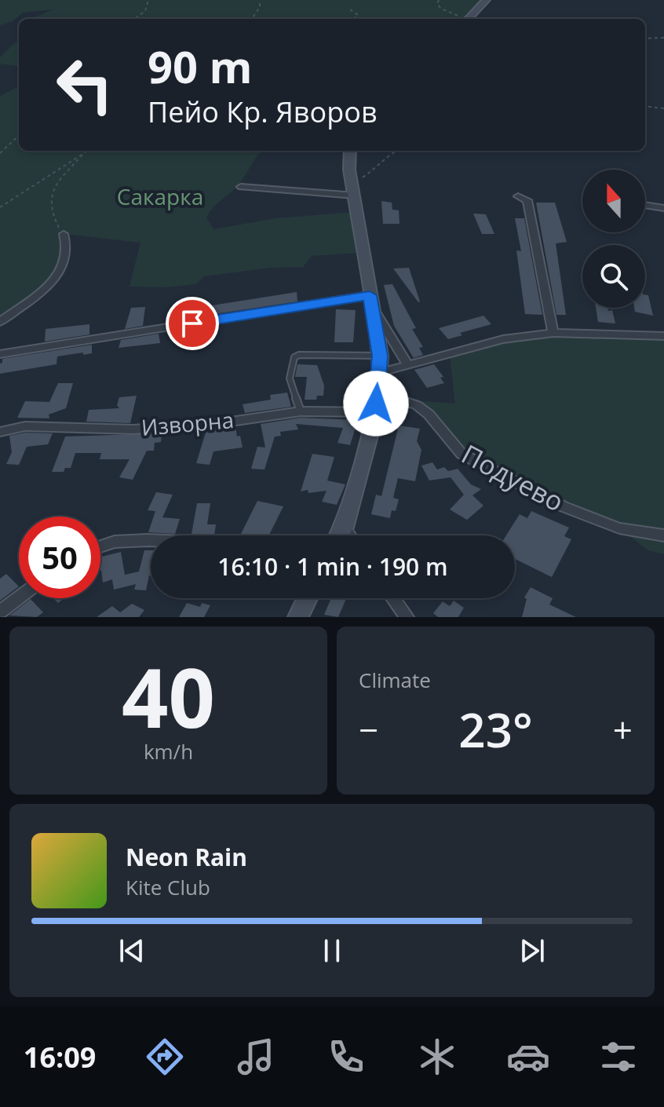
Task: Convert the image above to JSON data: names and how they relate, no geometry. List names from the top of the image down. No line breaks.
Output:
{"streets":{"street":["Изворна","Подуево"]},"crossings":[["Изворна","Подуево"]],"parks":["Сакарка"],"north":"top","page":{"turn":["90 m","Пейо Кр. Яворов"],"limit":"50","trip":"16:10 · 1 min · 190 m","tile":[["40","km/h"],"Climate"],"heat":["−","23°","+"],"song":["Neon Rain","Kite Club"],"tabs":"16:09"}}
